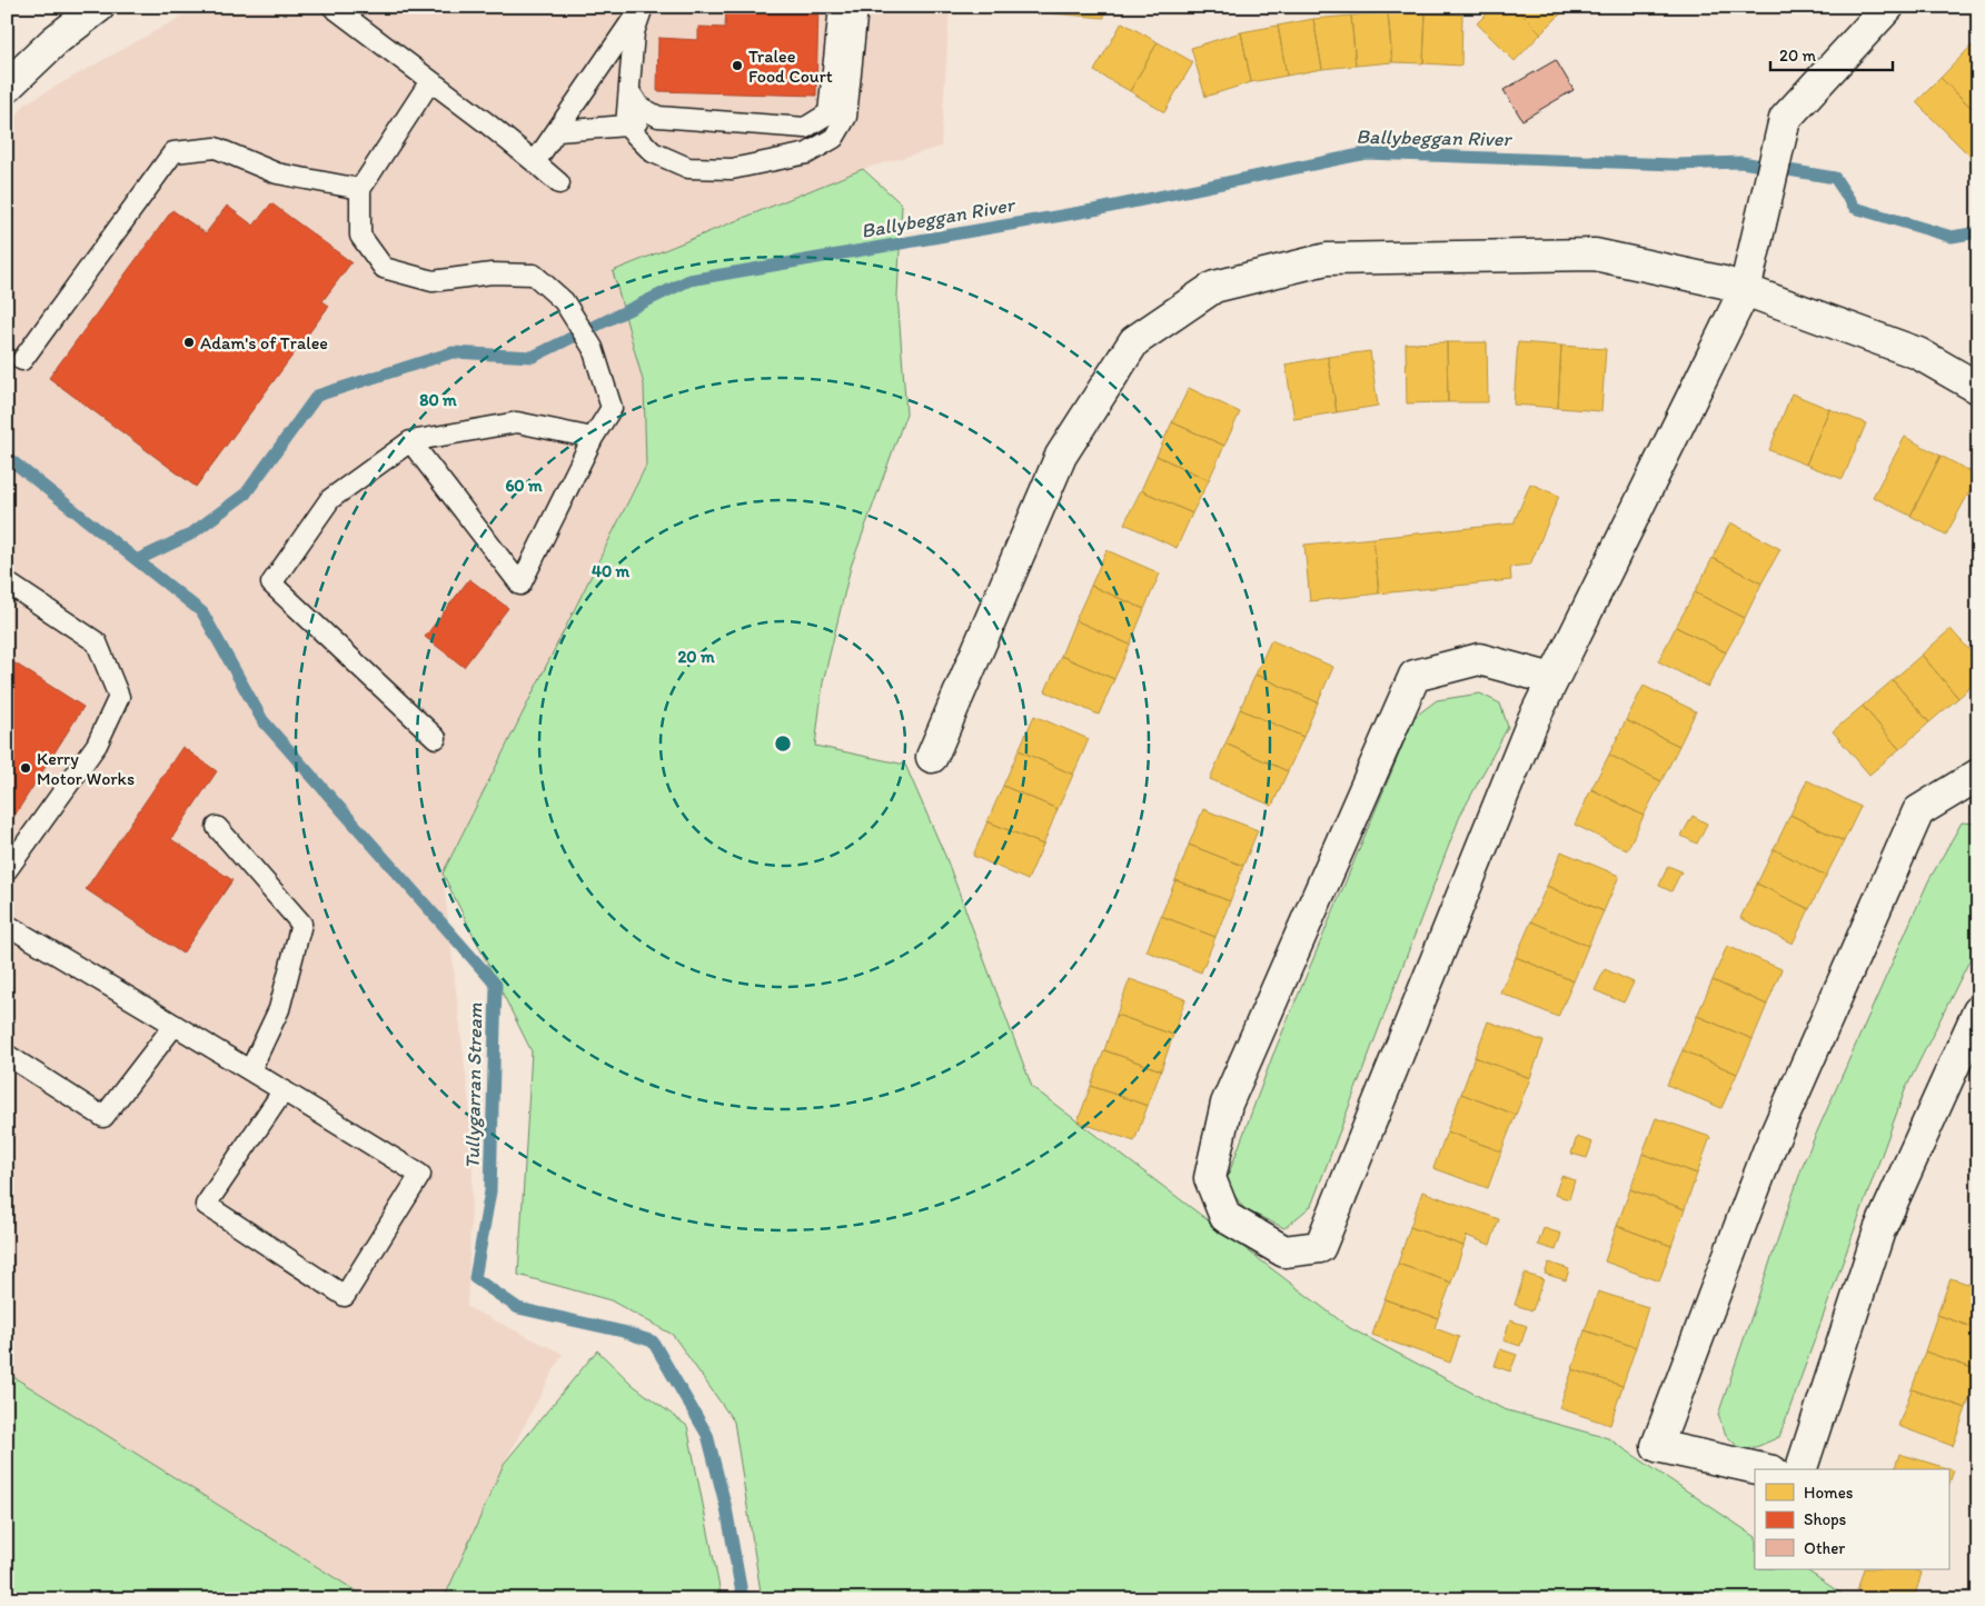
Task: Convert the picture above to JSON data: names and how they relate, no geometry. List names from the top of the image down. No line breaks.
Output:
{"water":["Ballybeggan River","Tullygarran Stream"],"places":["Tralee Food Court","Adam's of Tralee","Kerry Motor Works"],"legend":["Homes","Shops","Other"],"scale_bar":"20 m","rings":["80 m","60 m","40 m","20 m"]}
